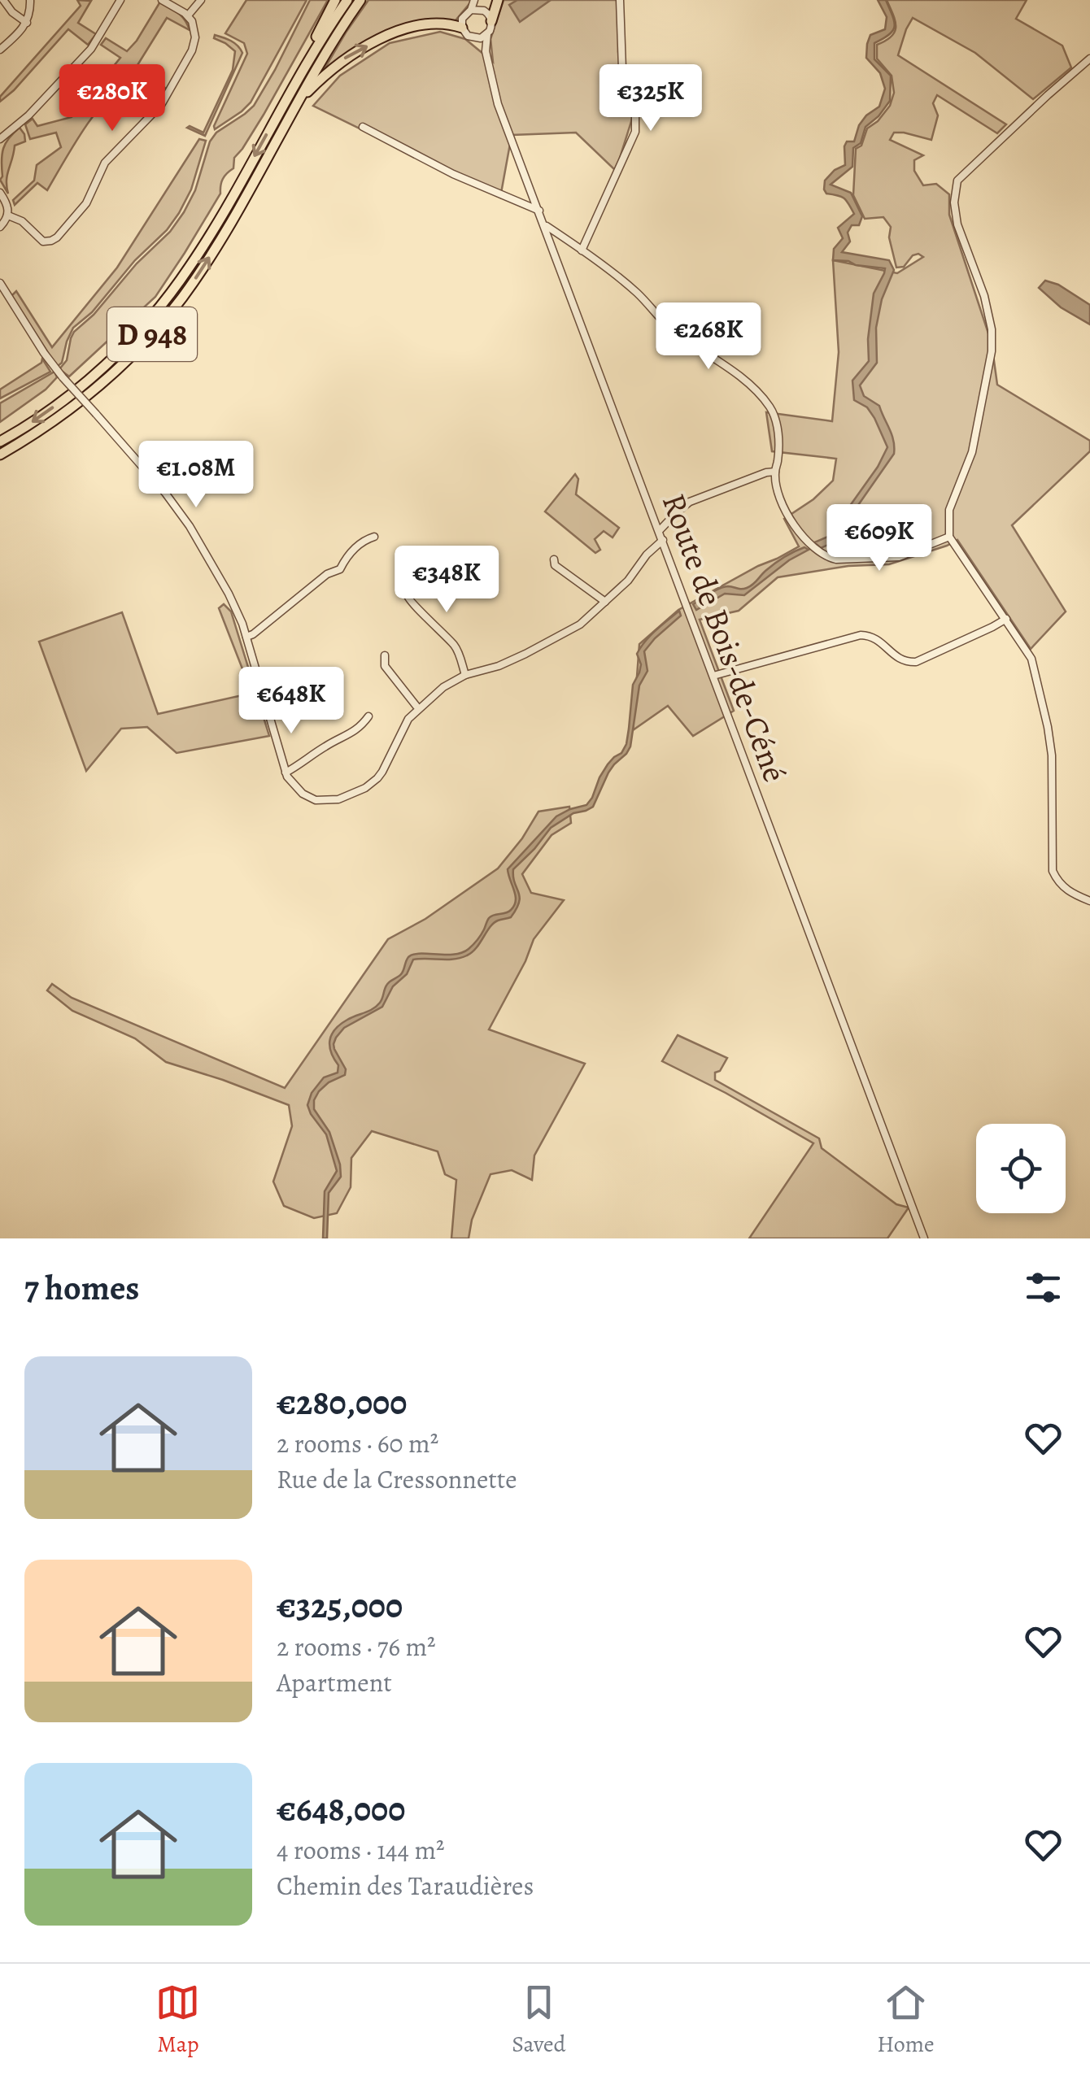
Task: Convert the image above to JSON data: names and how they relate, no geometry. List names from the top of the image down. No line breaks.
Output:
{"streets":{"highway":["D 948"],"street":["Route de Bois-de-Céné"]},"page":{"price":["€280K","€325K","€268K","€1.08M","€609K","€348K","€648K"],"heading":"7 homes","list":[{"name":"€280,000","note":"2 rooms · 60 m² · Rue de la Cressonnette"},{"name":"€325,000","note":"2 rooms · 76 m² · Apartment"},{"name":"€648,000","note":"4 rooms · 144 m² · Chemin des Taraudières"}],"tabs":["Map","Saved","Home"]}}
